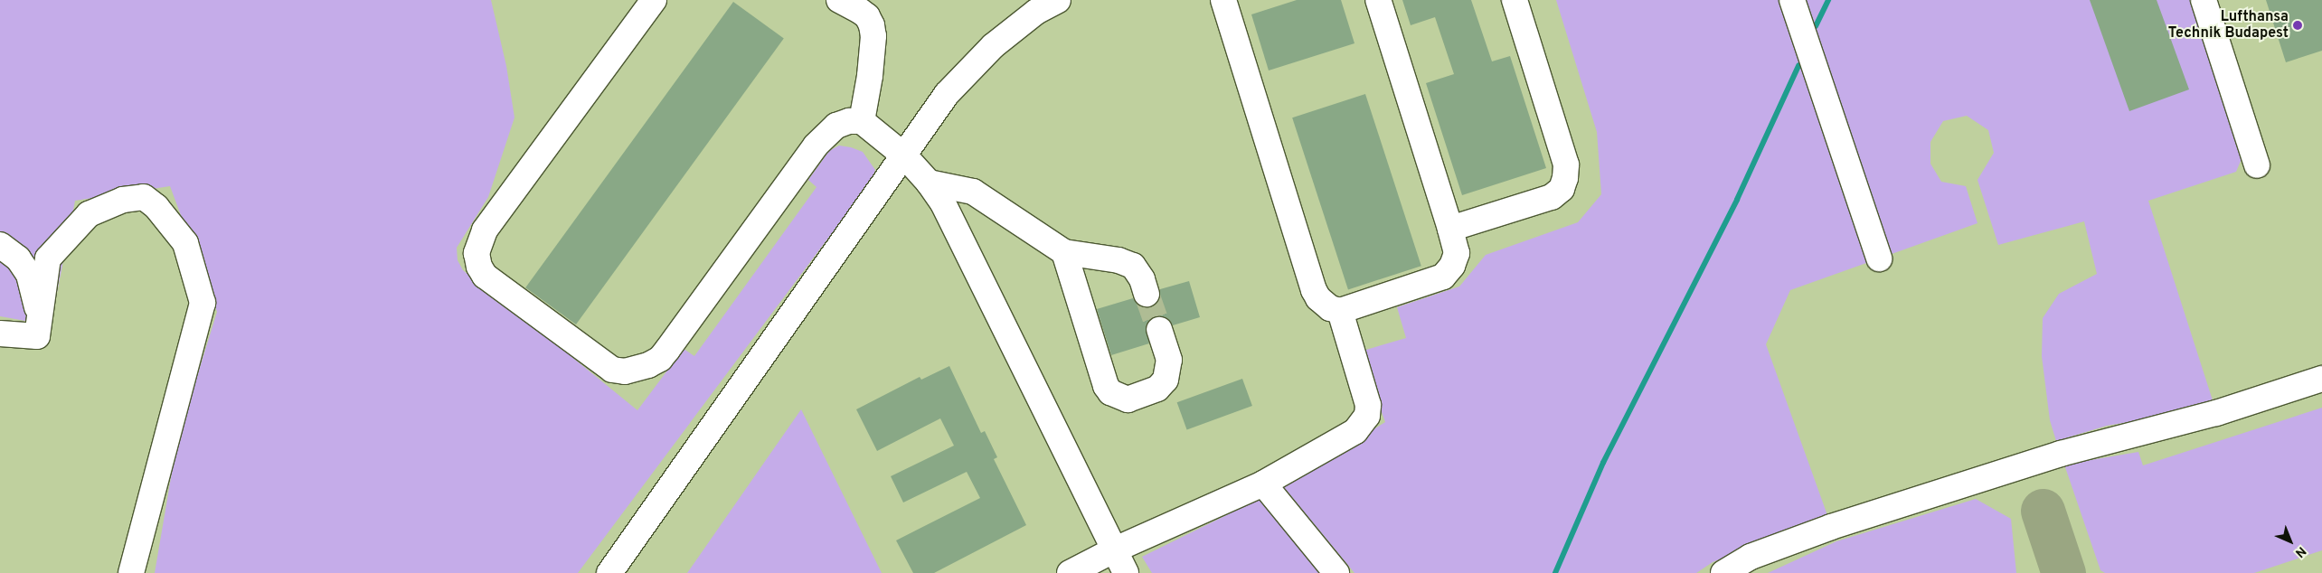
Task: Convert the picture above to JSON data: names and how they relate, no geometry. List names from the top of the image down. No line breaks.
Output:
{"places":["Lufthansa Technik Budapest"],"north":"bottom right"}
